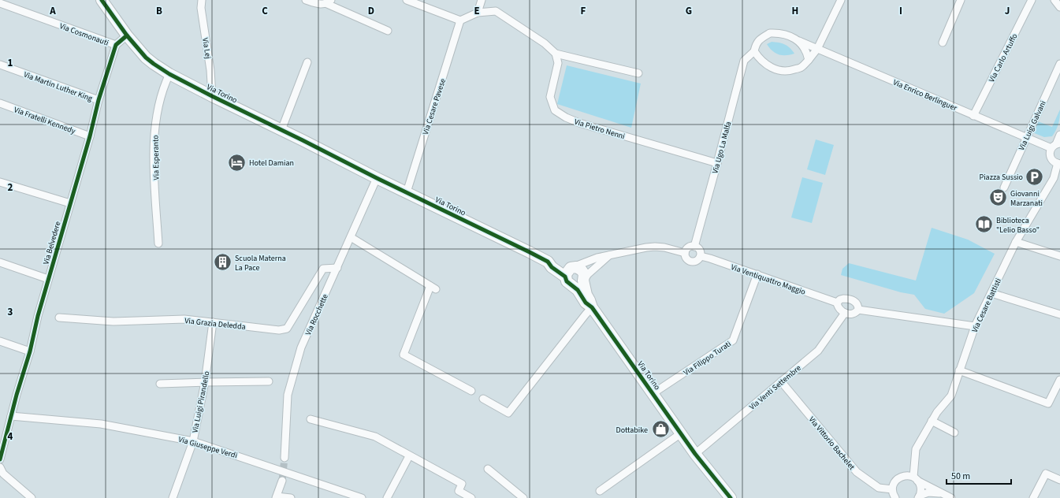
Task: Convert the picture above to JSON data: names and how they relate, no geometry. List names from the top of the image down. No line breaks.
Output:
{"streets":{"main road":["Via Torino"],"street":["Via Cosmonauti","Via Lej","Via Carlo Artuffo","Via Martin Luther King","Via Enrico Berlinguer","Via Cesare Pavese","Via Fratelli Kennedy","Via Luigi Galvani","Via Pietro Nenni","Via Ugo La Malfa","Via Esperanto","Via Belvedere","Via Ventiquattro Maggio","Via Cesare Battisti","Via Rocchette","Via Grazia Deledda","Via Filippo Turati","Via Venti Settembre","Via Luigi Pirandello","Via Vittorio Bachelet","Via Giuseppe Verdi"]},"crossings":[["Via Cosmonauti","Via Belvedere"],["Via Lej","Via Torino"],["Via Carlo Artuffo","Via Enrico Berlinguer"],["Via Martin Luther King","Via Belvedere"],["Via Torino","Via Cesare Pavese"],["Via Torino","Via Esperanto"],["Via Torino","Via Rocchette"],["Via Torino","Via Filippo Turati"],["Via Torino","Via Venti Settembre"],["Via Enrico Berlinguer","Via Luigi Galvani"],["Via Enrico Berlinguer","Via Ugo La Malfa"],["Via Enrico Berlinguer","Via Cesare Battisti"],["Via Fratelli Kennedy","Via Belvedere"],["Via Pietro Nenni","Via Ugo La Malfa"],["Via Ugo La Malfa","Via Ventiquattro Maggio"],["Via Belvedere","Via Giuseppe Verdi"],["Via Ventiquattro Maggio","Via Filippo Turati"],["Via Ventiquattro Maggio","Via Venti Settembre"],["Via Rocchette","Via Grazia Deledda"],["Via Grazia Deledda","Via Luigi Pirandello"],["Via Venti Settembre","Via Vittorio Bachelet"],["Via Luigi Pirandello","Via Giuseppe Verdi"]],"places":{"hotel":["Hotel Damian"],"parking":["Piazza Sussio"],"theatre":["Giovanni Marzanati"],"library":["Biblioteca \"Lelio Basso\""],"building":["Scuola Materna La Pace"],"shop":["Dottabike"]},"scale_bar":"50 m","grid":{"columns":["A","B","C","D","E","F","G","H","I","J"],"rows":["1","2","3","4"]}}
